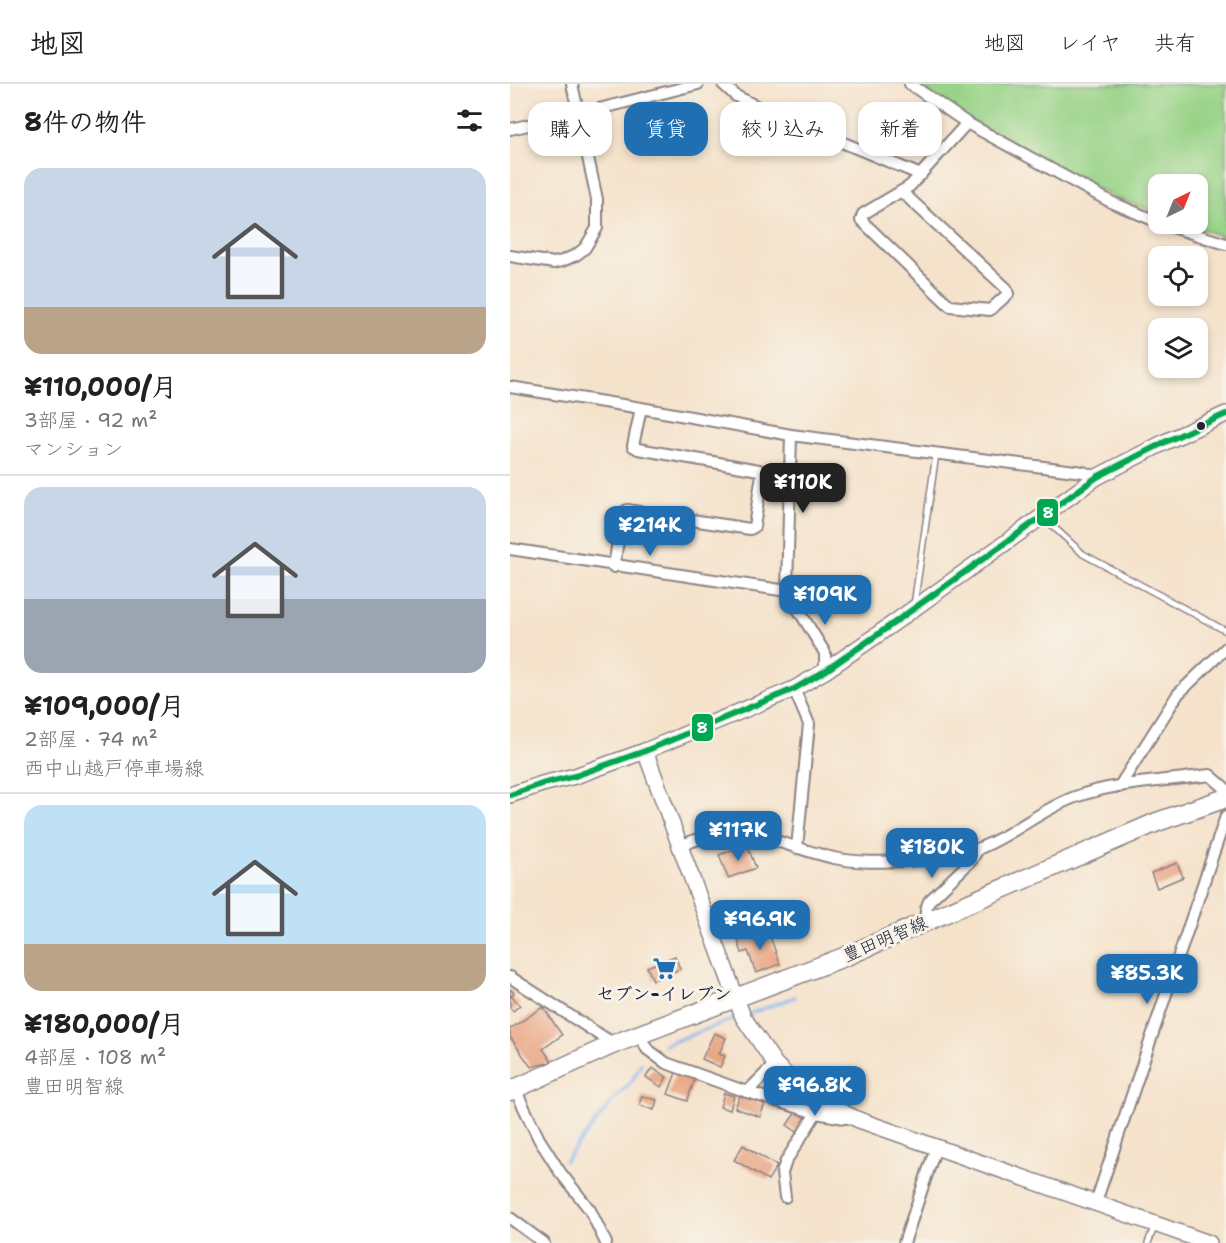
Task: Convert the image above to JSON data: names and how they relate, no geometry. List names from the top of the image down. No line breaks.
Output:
{"streets":{"main road":["豊田明智線"]},"places":{"supermarket":["セブン-イレブン"]},"lines":["transit line 8"],"north":"top right","page":{"header":"地図","nav":["地図","レイヤ","共有"],"heading":"8件の物件","chip":["購入","賃貸","絞り込み","新着"],"list":[{"name":"¥110,000/月","note":"3部屋 · 92 m² · マンション"},{"name":"¥109,000/月","note":"2部屋 · 74 m² · 西中山越戸停車場線"},{"name":"¥180,000/月","note":"4部屋 · 108 m² · 豊田明智線"}],"price":["¥110K","¥214K","¥109K","¥117K","¥180K","¥96.9K","¥85.3K","¥96.8K"]}}
